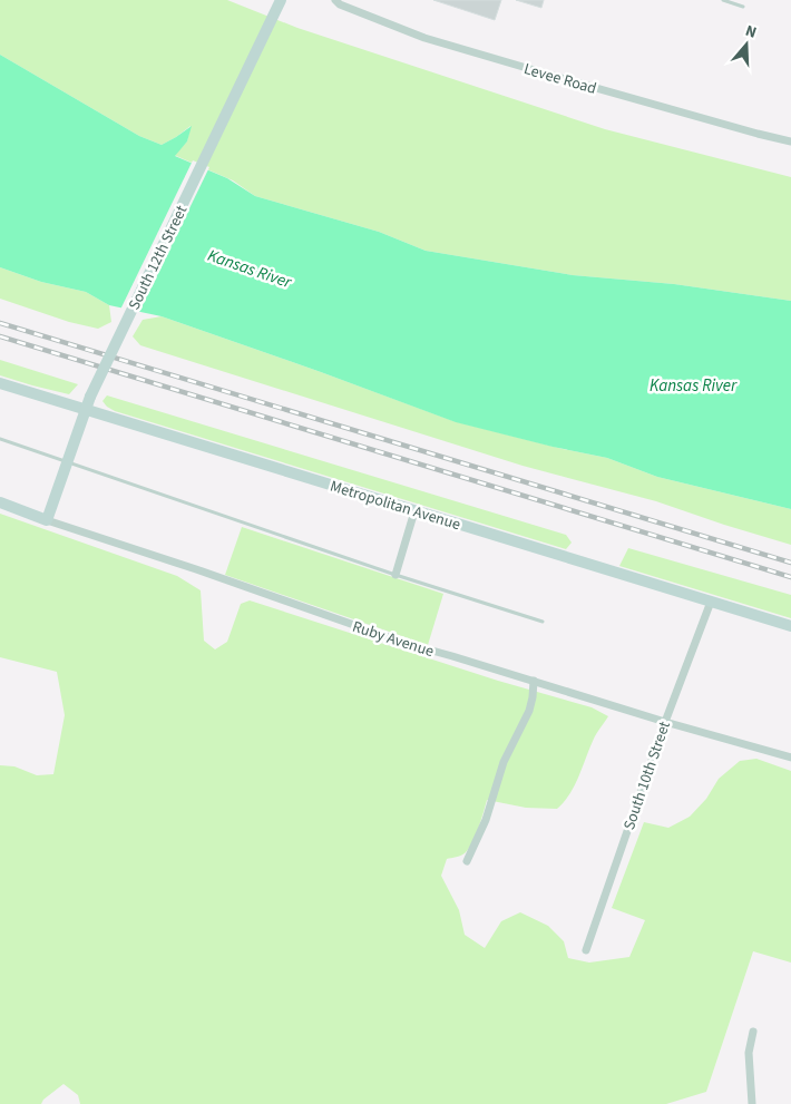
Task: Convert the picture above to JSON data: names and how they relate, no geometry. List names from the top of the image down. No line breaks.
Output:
{"streets":{"main road":["South 12th Street","Metropolitan Avenue","Ruby Avenue"],"street":["Levee Road","South 10th Street"]},"crossings":[["South 12th Street","Metropolitan Avenue"],["South 12th Street","Ruby Avenue"],["Metropolitan Avenue","South 10th Street"],["Ruby Avenue","South 10th Street"]],"water":["Kansas River"],"north":"top"}
